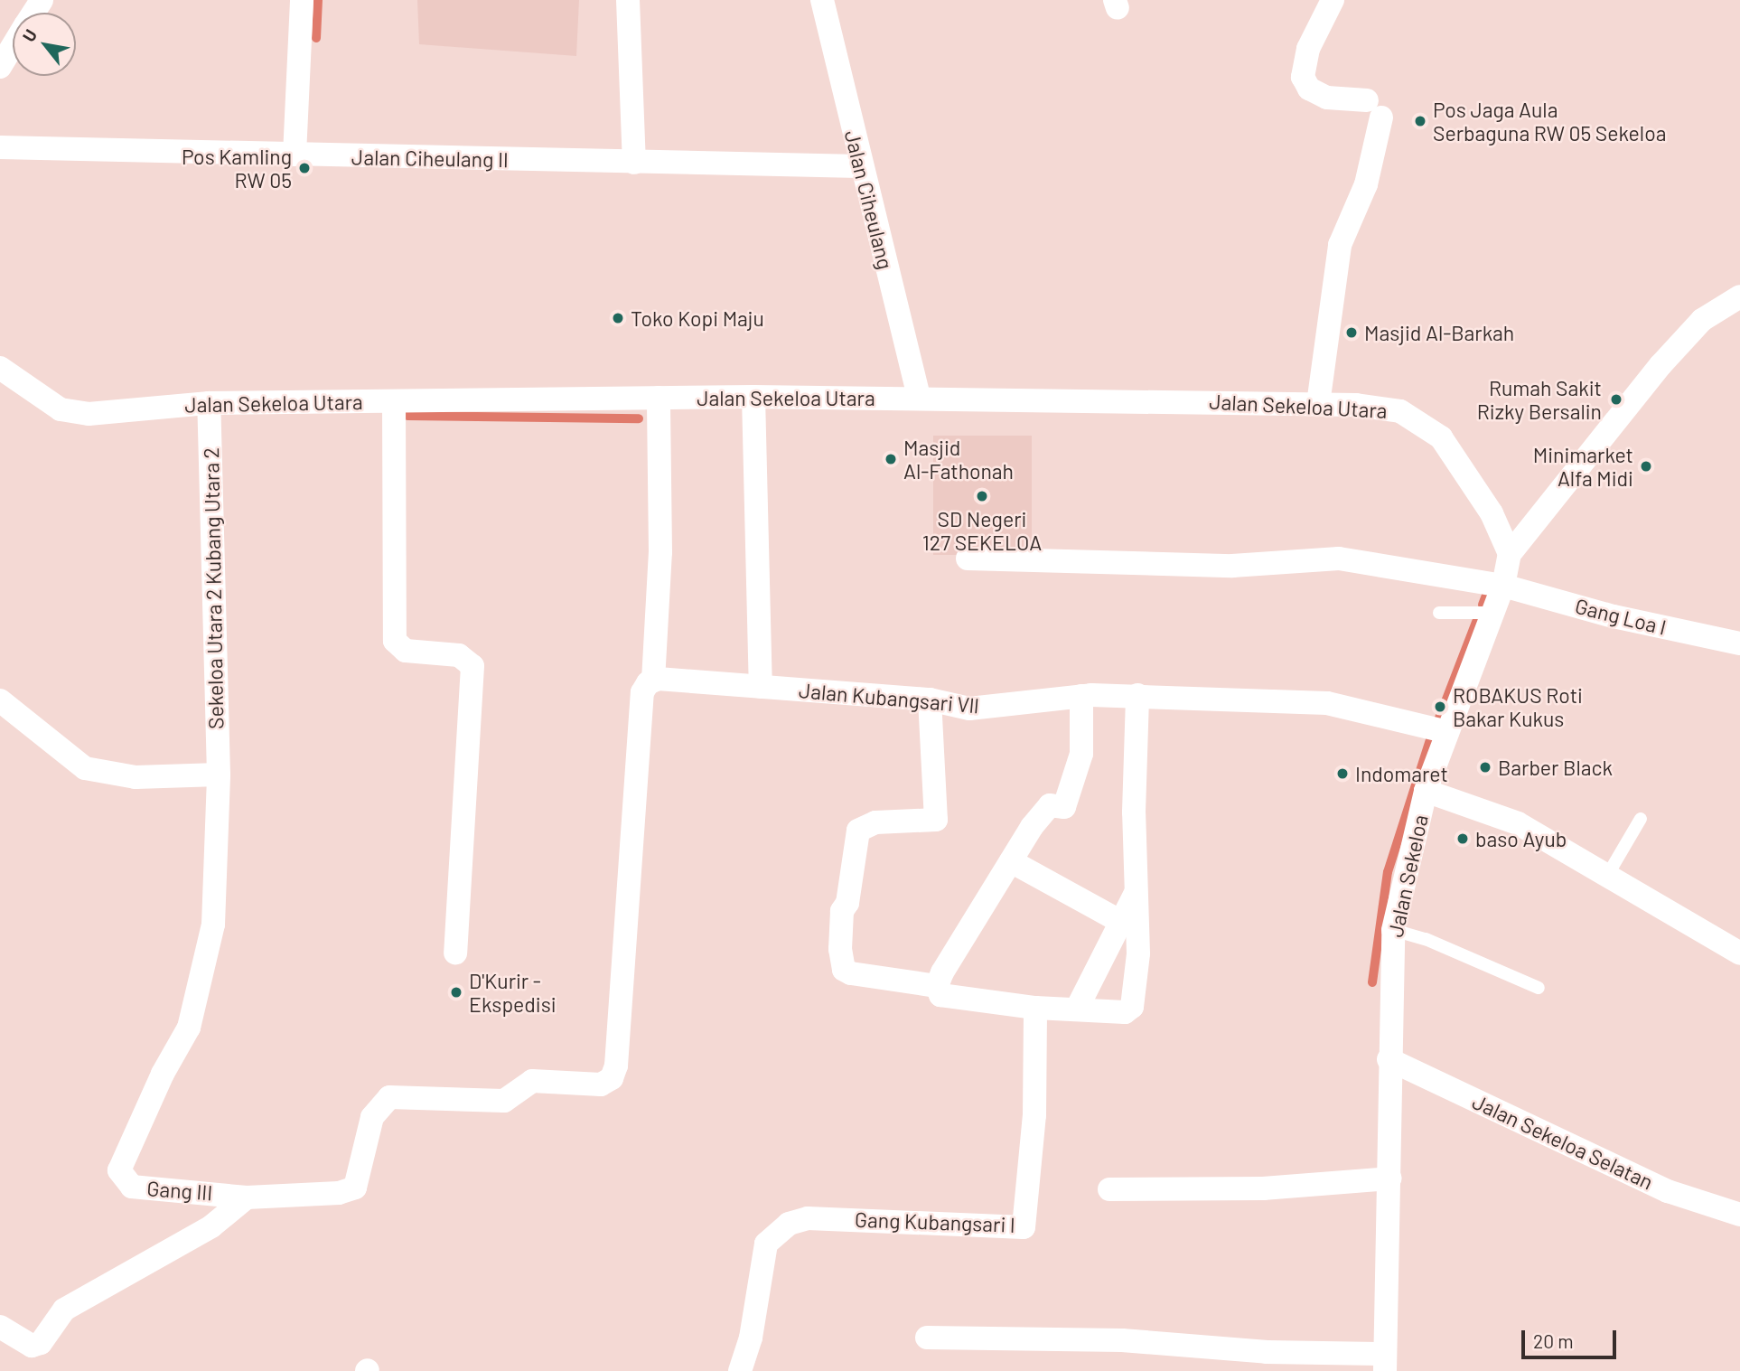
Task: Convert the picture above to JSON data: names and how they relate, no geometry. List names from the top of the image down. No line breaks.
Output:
{"streets":{"street":["Jalan Ciheulang II","Jalan Ciheulang","Jalan Sekeloa Utara","Sekeloa Utara 2 Kubang Utara 2","Gang Loa I","Jalan Kubangsari Vll","Jalan Sekeloa","Jalan Sekeloa Selatan","Gang III","Gang Kubangsari I"]},"crossings":[["Jalan Ciheulang II","Jalan Ciheulang"],["Jalan Ciheulang","Jalan Sekeloa Utara"],["Jalan Sekeloa Utara","Sekeloa Utara 2 Kubang Utara 2"],["Jalan Sekeloa Utara","Jalan Sekeloa"],["Sekeloa Utara 2 Kubang Utara 2","Gang III"],["Gang Loa I","Jalan Sekeloa"],["Jalan Kubangsari Vll","Jalan Sekeloa"],["Jalan Sekeloa","Jalan Sekeloa Selatan"]],"places":["Pos Jaga Aula Serbaguna RW 05 Sekeloa","Pos Kamling RW 05","Toko Kopi Maju","Masjid Al-Barkah","Rumah Sakit Rizky Bersalin","Masjid Al-Fathonah","Minimarket Alfa Midi","SD Negeri 127 SEKELOA","ROBAKUS Roti Bakar Kukus","Barber Black","Indomaret","baso Ayub","D'Kurir - Ekspedisi"],"scale_bar":"20 m","north":"top left"}
